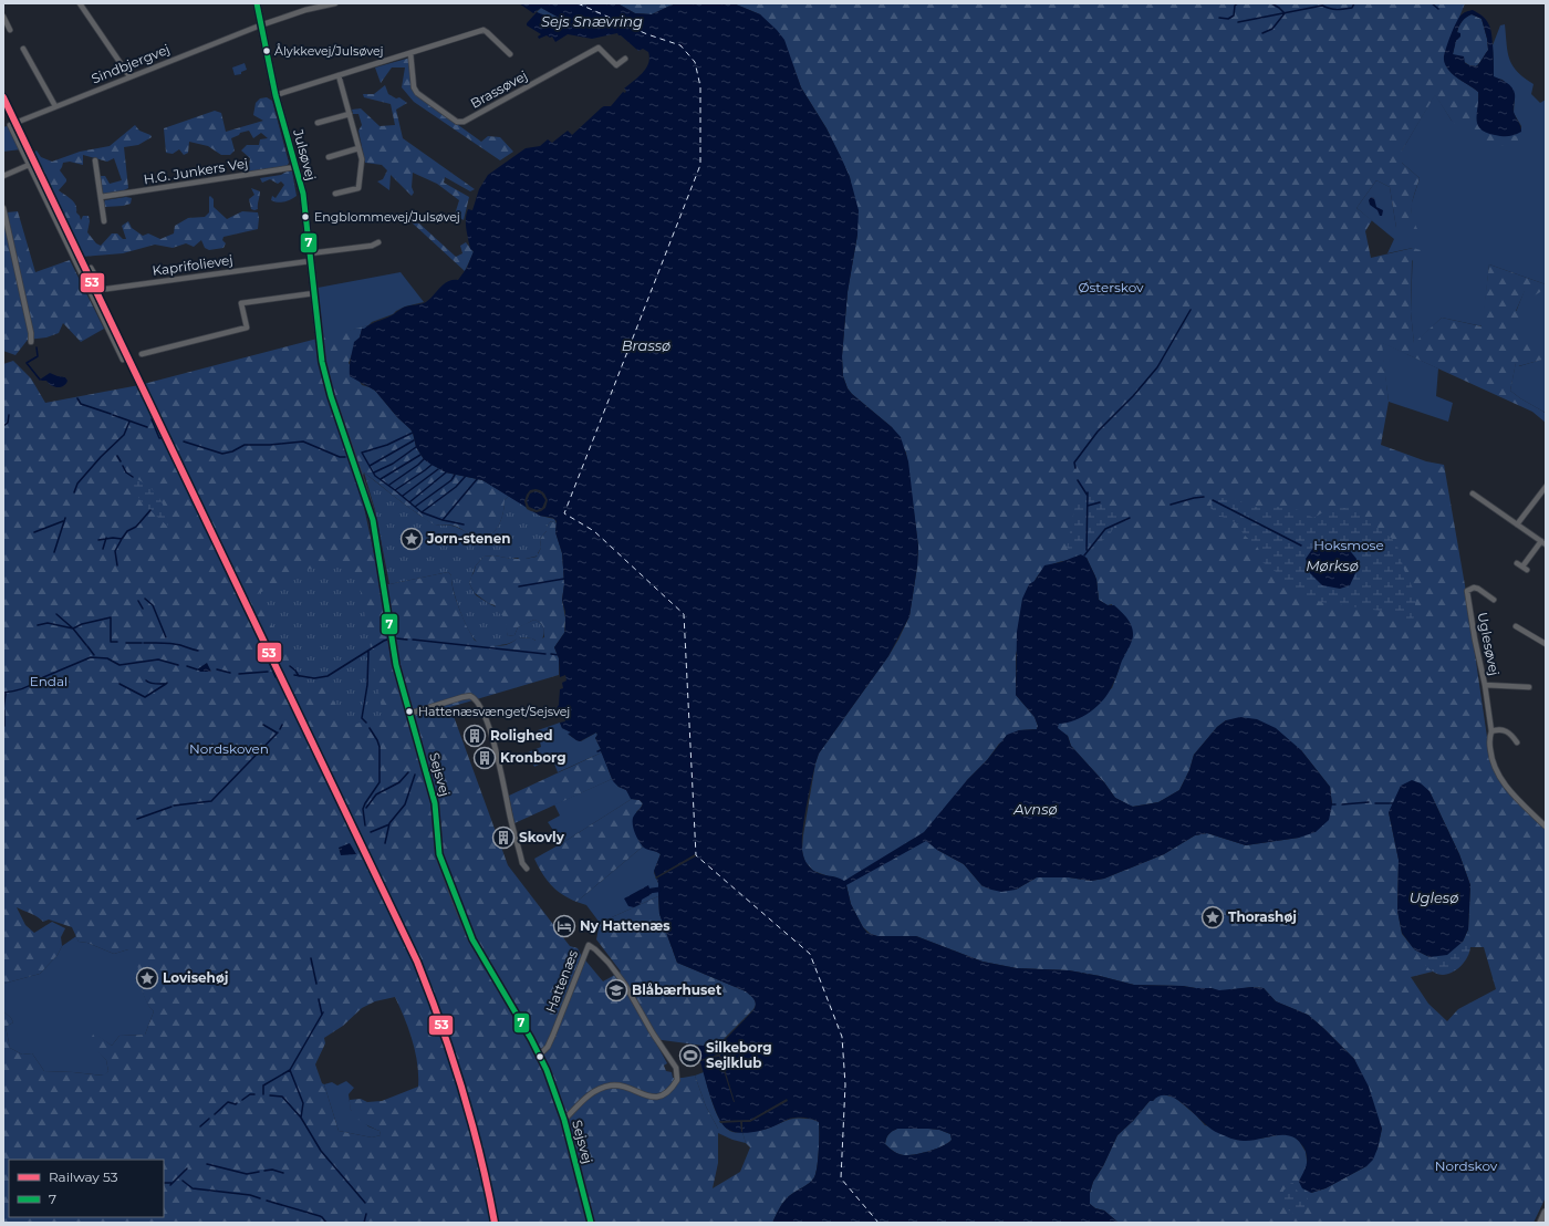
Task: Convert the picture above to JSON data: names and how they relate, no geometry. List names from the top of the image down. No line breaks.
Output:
{"streets":{"street":["Sindbjergvej","Brassøvej","Julsøvej","H.G. Junkers Vej","Kaprifolievej","Uglesøvej","Sejsvej","Hattenæs"]},"crossings":[["Sindbjergvej","Julsøvej"],["Julsøvej","H.G. Junkers Vej"],["Julsøvej","Kaprifolievej"],["Julsøvej","Sejsvej"],["Sejsvej","Hattenæs"]],"water":["Sejs Snævring","Brassø","Mørksø","Avnsø","Uglesø"],"parks":["Østerskov","Hoksmose","Endal","Nordskoven","Nordskov"],"places":{"other":["Ålykkevej/Julsøvej","Engblommevej/Julsøvej","Hattenæsvænget/Sejsvej"],"place":["Jorn-stenen","Thorashøj","Lovisehøj"],"building":["Rolighed","Kronborg","Skovly"],"hotel":["Ny Hattenæs"],"school or university":["Blåbærhuset"],"sports":["Silkeborg Sejlklub"]},"lines":["transit line 7","rail line 53"],"legend":["Railway 53","7"]}
